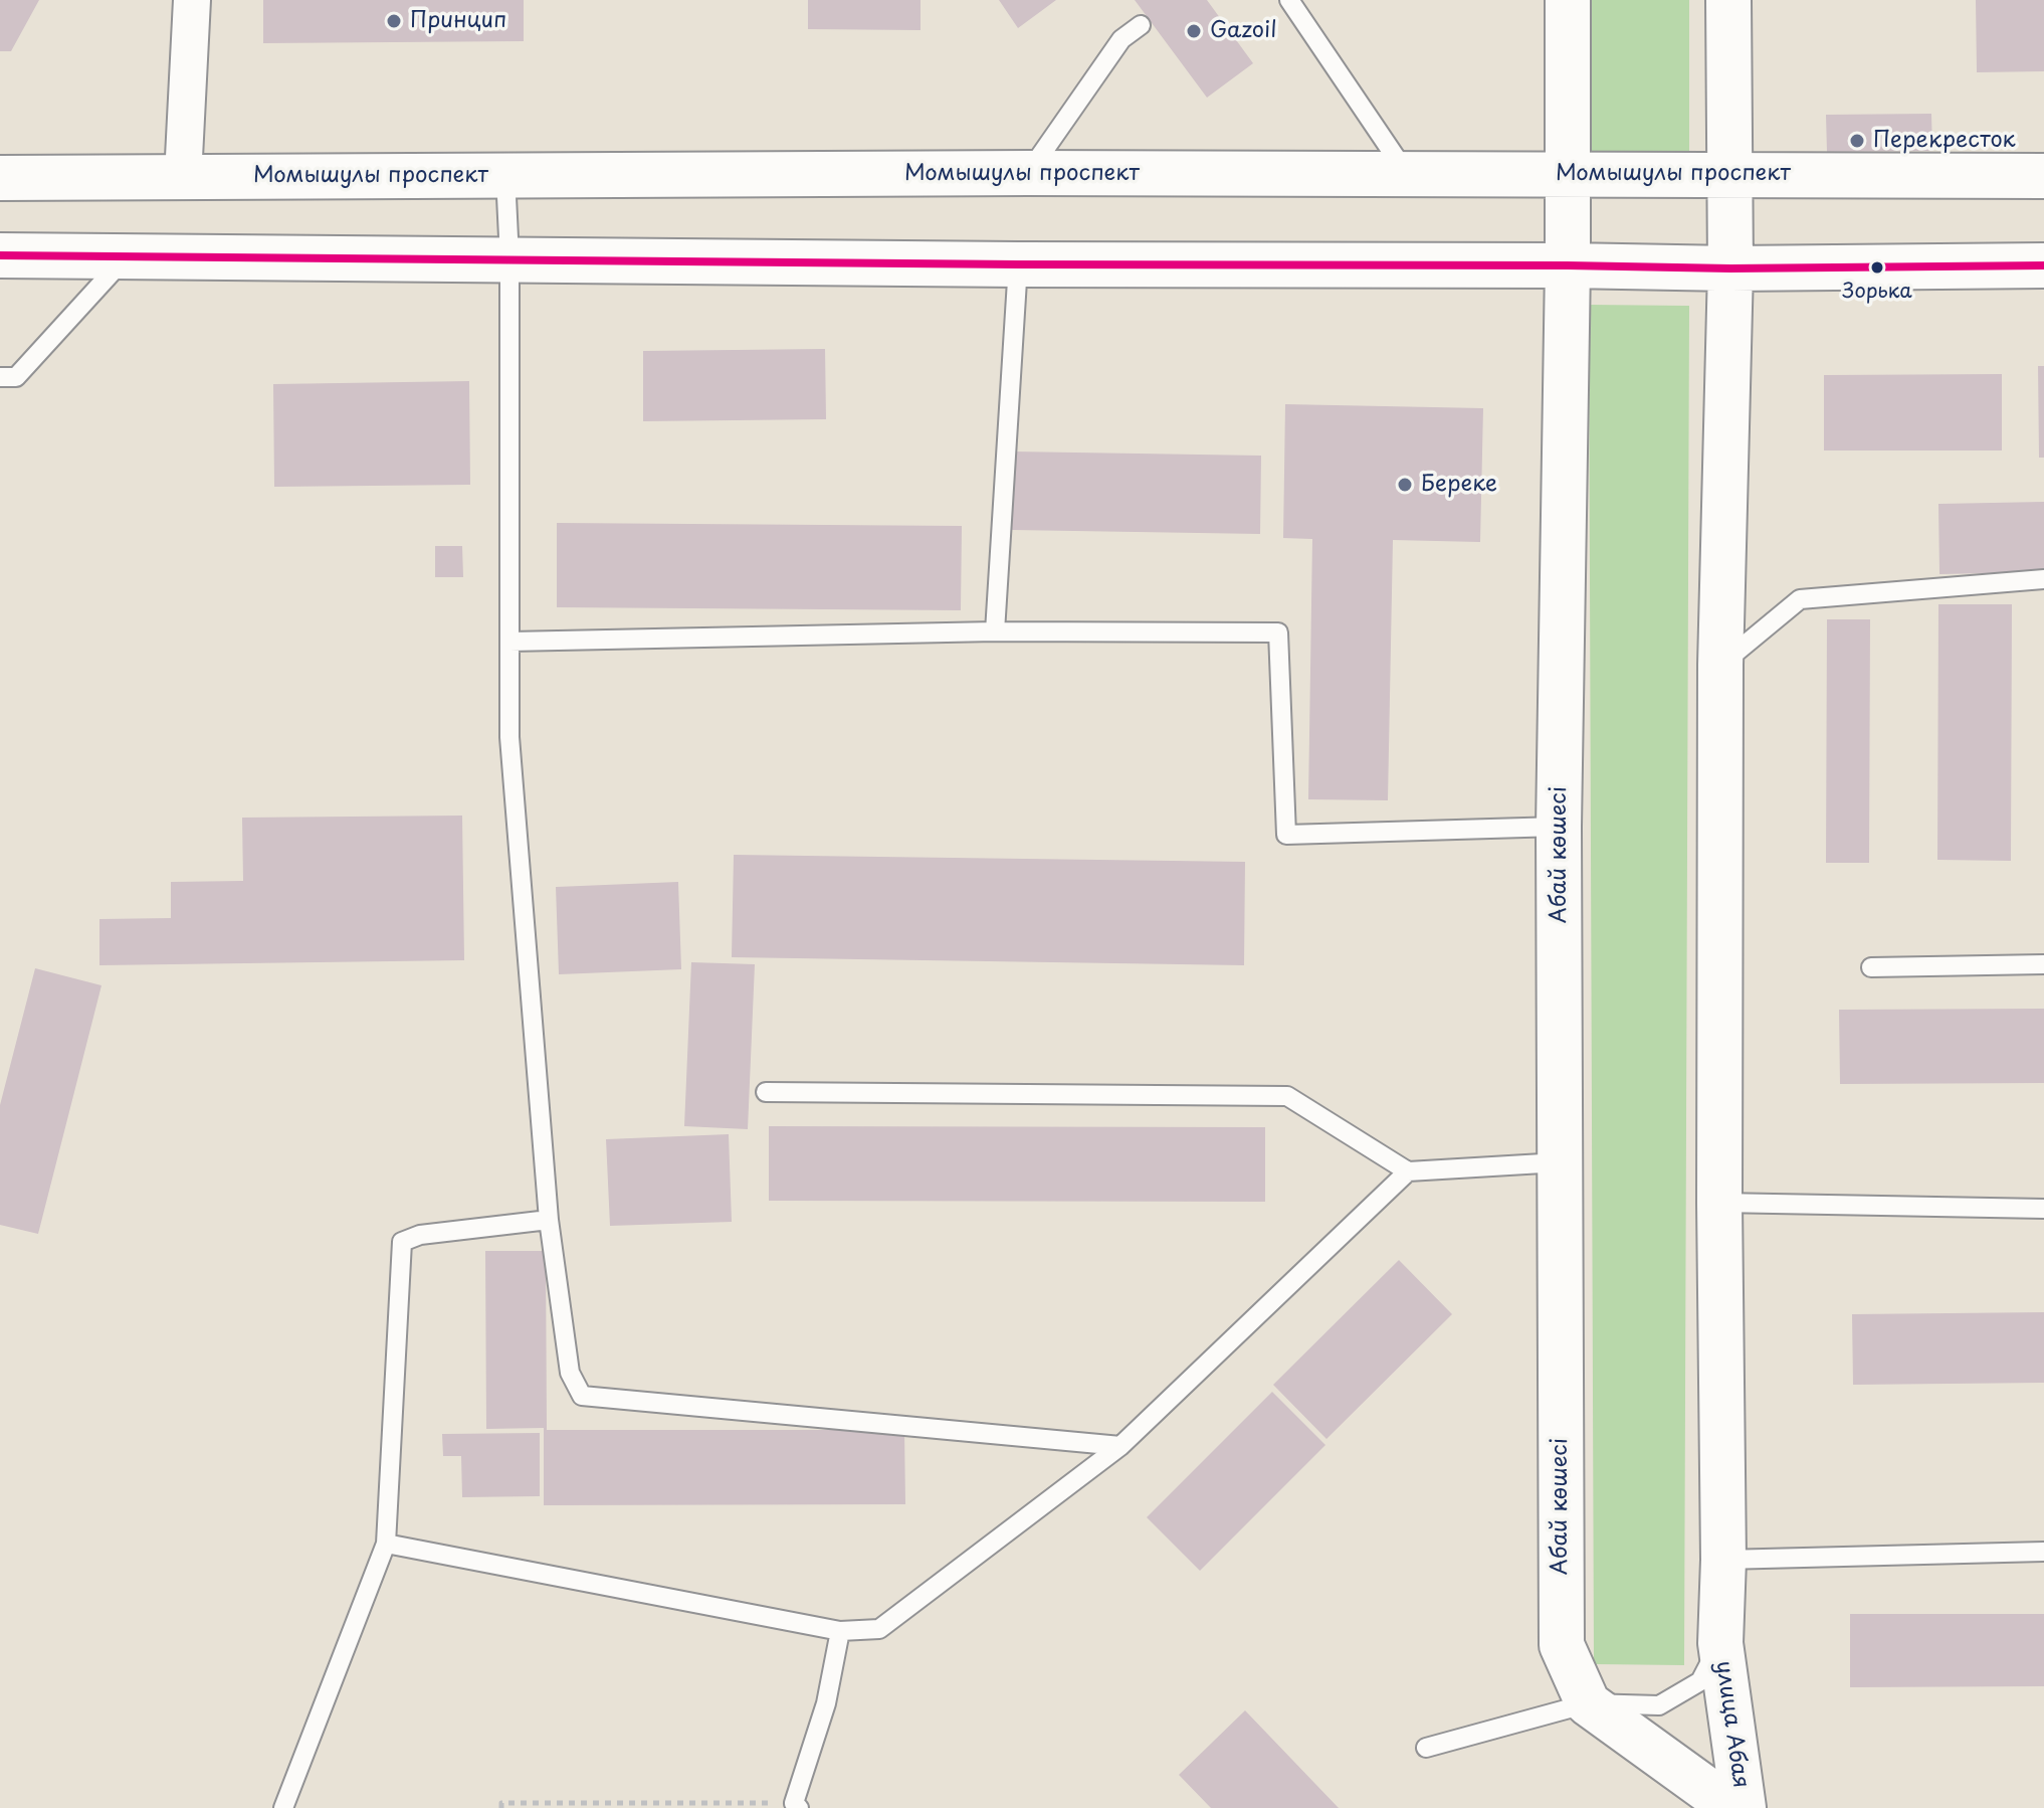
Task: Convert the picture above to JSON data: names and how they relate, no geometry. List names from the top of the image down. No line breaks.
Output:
{"streets":{"street":["Момышулы проспект","Абай көшесі","улица Абая"]},"crossings":[["Момышулы проспект","Абай көшесі"],["Абай көшесі","улица Абая"]],"places":["Принцип","Gazoil","Перекресток","Зорька","Береке"]}
